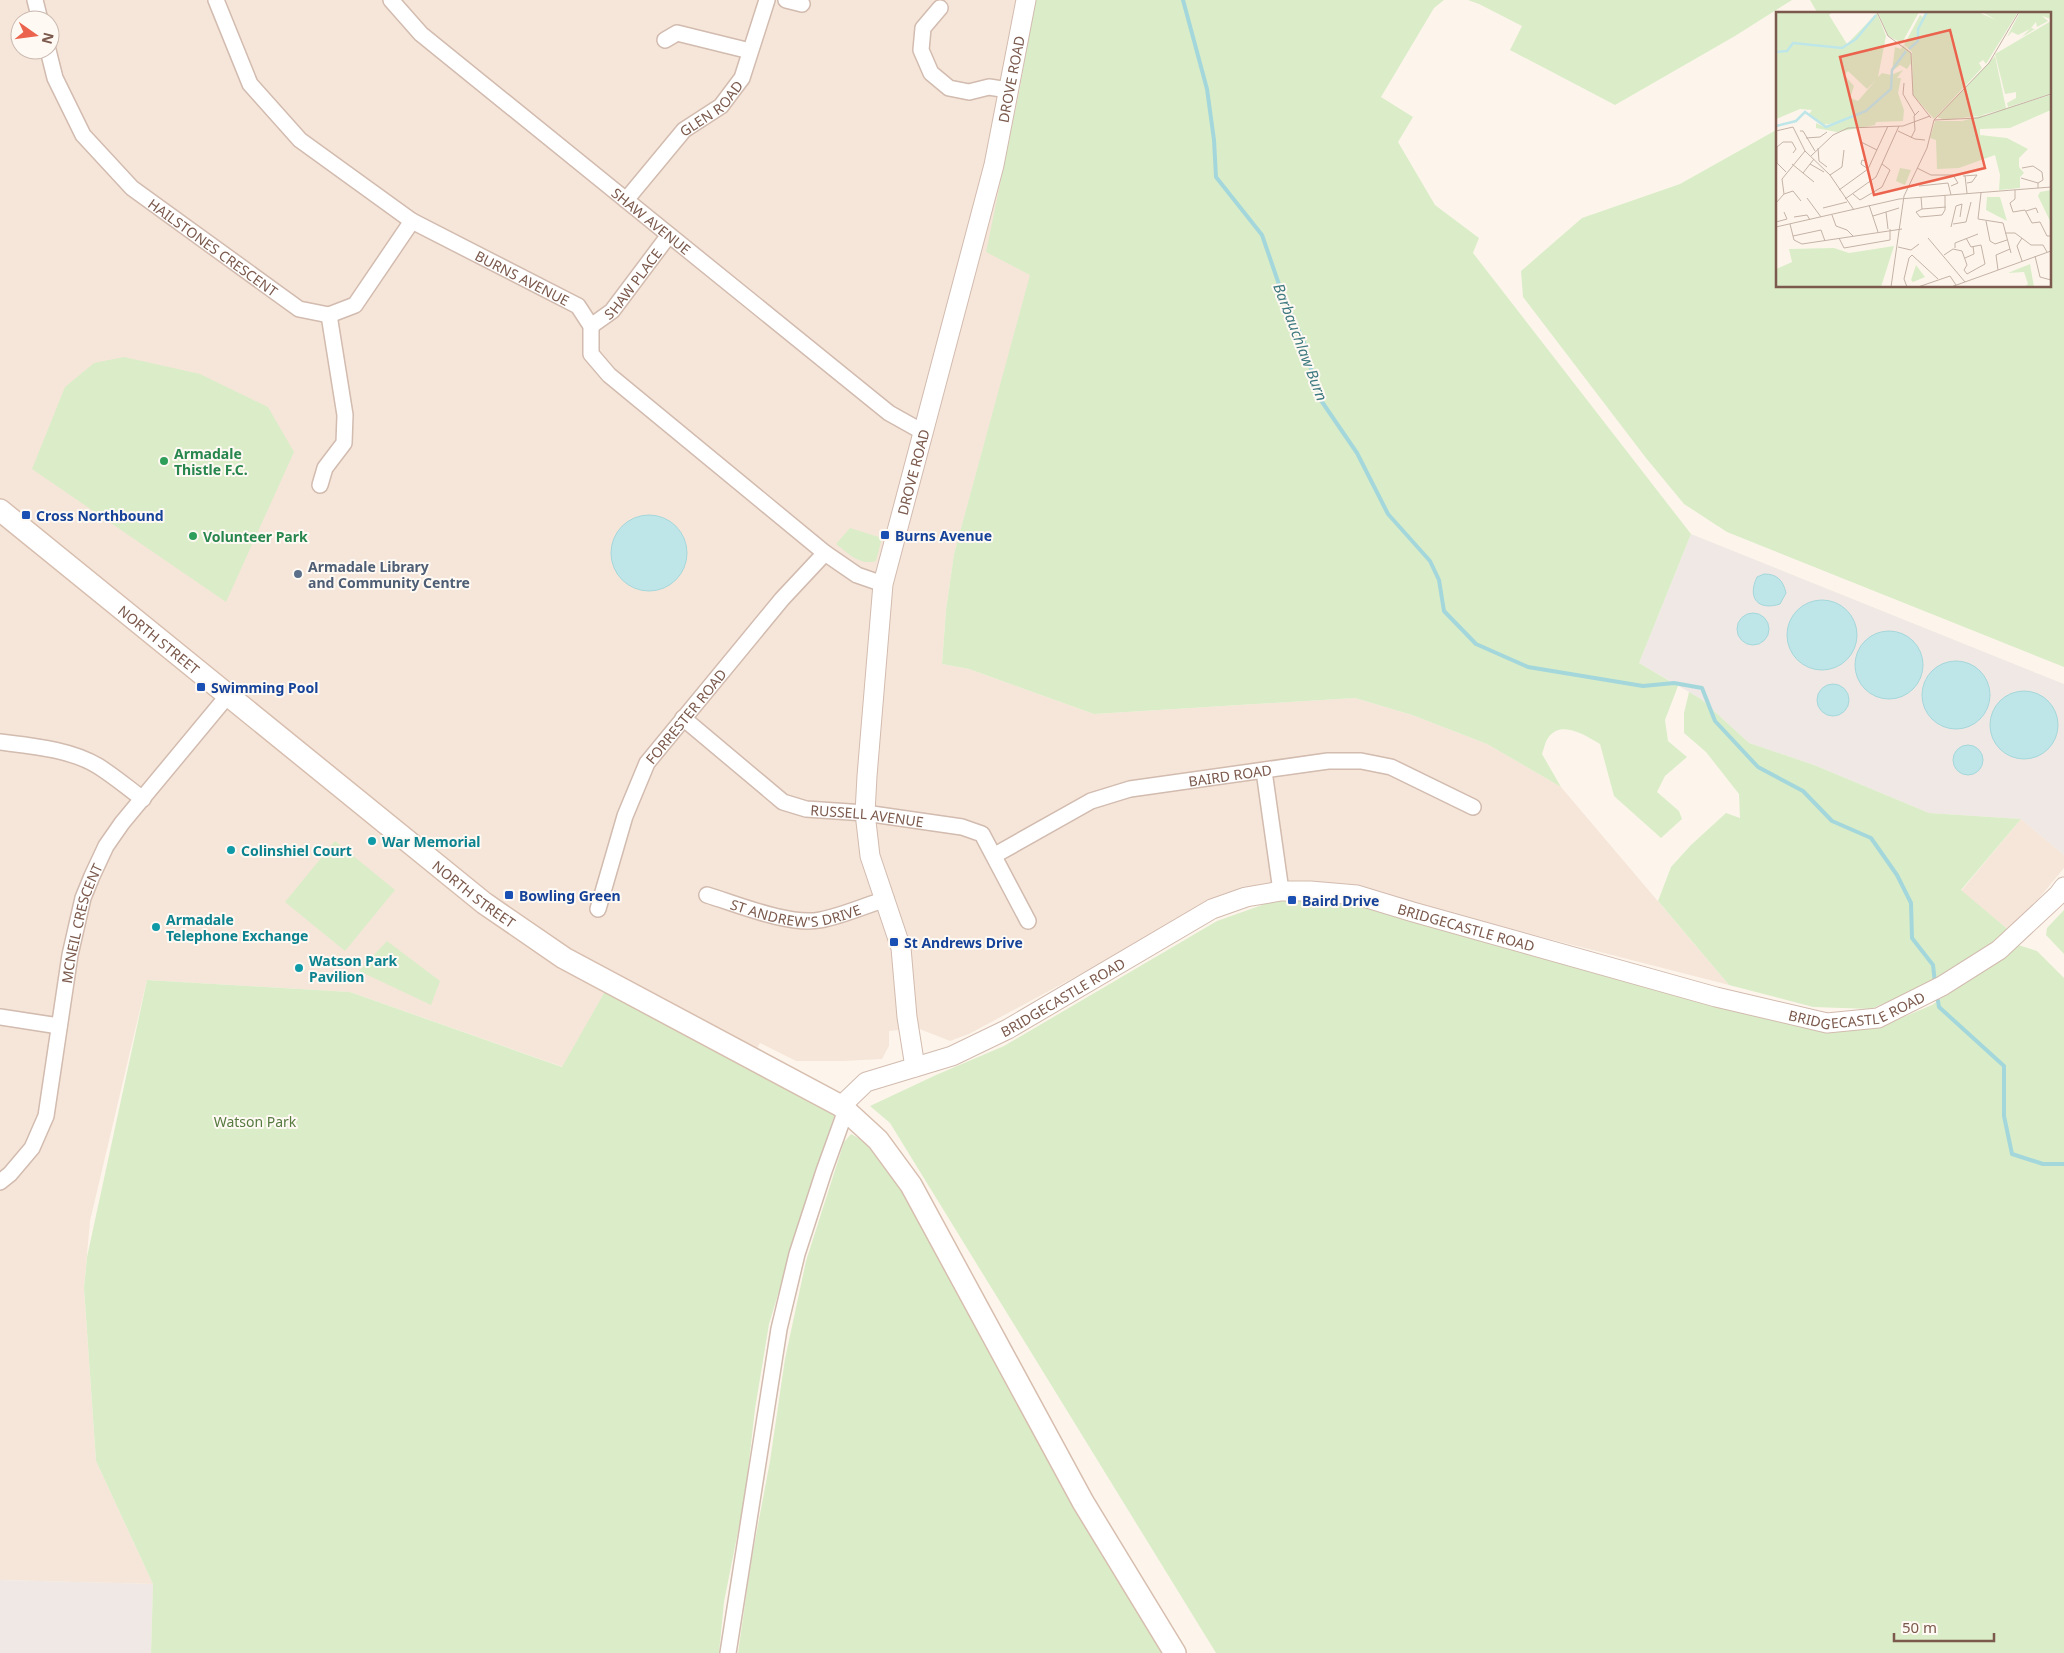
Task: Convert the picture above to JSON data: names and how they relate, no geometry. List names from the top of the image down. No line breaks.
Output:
{"streets":{"main road":["NORTH STREET"],"street":["DROVE ROAD","GLEN ROAD","SHAW AVENUE","HAILSTONES CRESCENT","BURNS AVENUE","SHAW PLACE","FORRESTER ROAD","BAIRD ROAD","RUSSELL AVENUE","ST ANDREW'S DRIVE","MCNEIL CRESCENT","BRIDGECASTLE ROAD"]},"crossings":[["DROVE ROAD","SHAW AVENUE"],["DROVE ROAD","RUSSELL AVENUE"],["DROVE ROAD","ST ANDREW'S DRIVE"],["DROVE ROAD","BRIDGECASTLE ROAD"],["GLEN ROAD","SHAW AVENUE"],["SHAW AVENUE","SHAW PLACE"],["BURNS AVENUE","SHAW PLACE"],["NORTH STREET","MCNEIL CRESCENT"],["NORTH STREET","BRIDGECASTLE ROAD"],["FORRESTER ROAD","RUSSELL AVENUE"],["BAIRD ROAD","RUSSELL AVENUE"]],"water":["Barbauchlaw Burn"],"parks":["Watson Park"],"places":{"other":["Armadale Thistle F.C.","Volunteer Park","Armadale Library and Community Centre","War Memorial","Colinshiel Court","Armadale Telephone Exchange","Watson Park Pavilion"],"transit":["Cross Northbound","Burns Avenue","Swimming Pool","Bowling Green","Baird Drive","St Andrews Drive"]},"scale_bar":"50 m","north":"right"}
